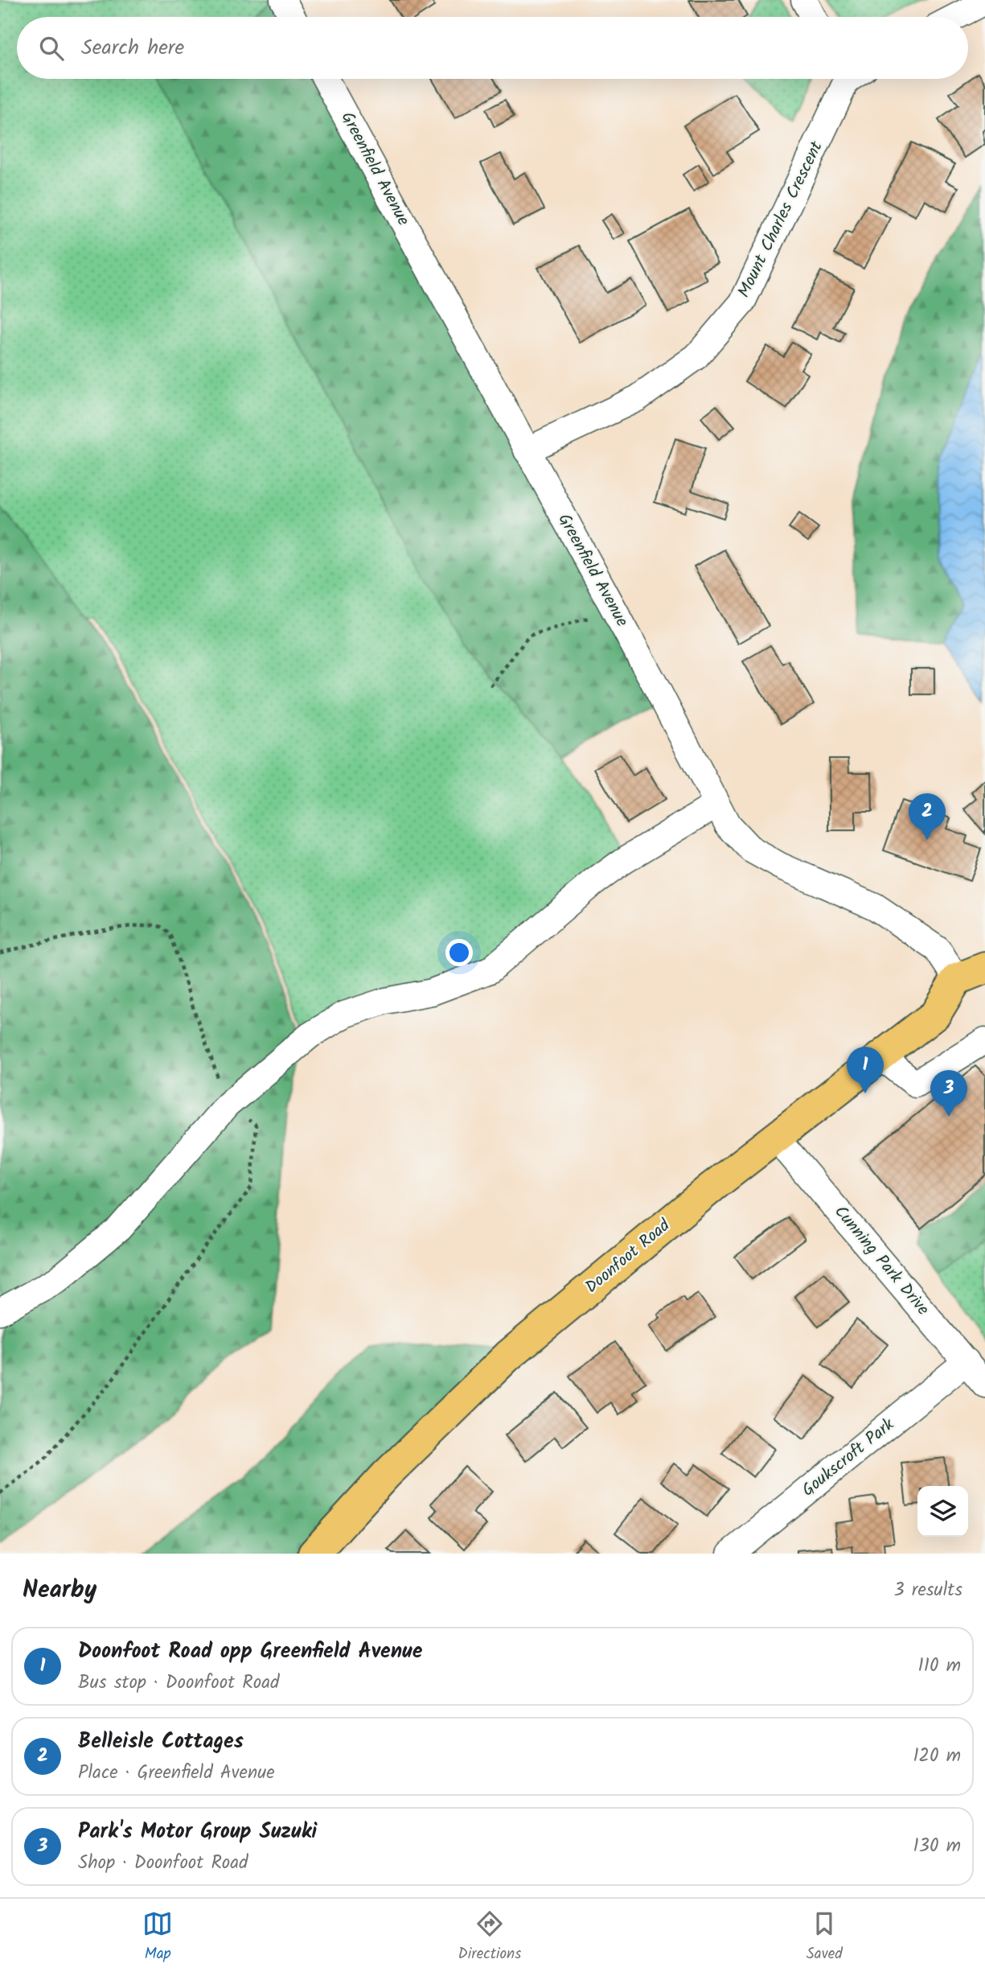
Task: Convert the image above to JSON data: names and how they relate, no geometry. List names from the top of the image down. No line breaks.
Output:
{"streets":{"main road":["Doonfoot Road"],"street":["Greenfield Avenue","Mount Charles Crescent","Cunning Park Drive","Goukscroft Park"]},"crossings":[["Greenfield Avenue","Mount Charles Crescent"],["Greenfield Avenue","Doonfoot Road"],["Doonfoot Road","Cunning Park Drive"],["Cunning Park Drive","Goukscroft Park"]],"page":{"search":"Search here","pins":["2","1","3"],"heading":["Nearby","3 results"],"list":[{"mark":"1","name":"Doonfoot Road opp Greenfield Avenue","note":"Bus stop · Doonfoot Road","value":"110 m"},{"mark":"2","name":"Belleisle Cottages","note":"Place · Greenfield Avenue","value":"120 m"},{"mark":"3","name":"Park's Motor Group Suzuki","note":"Shop · Doonfoot Road","value":"130 m"}],"nav":["Map","Directions","Saved"]}}
